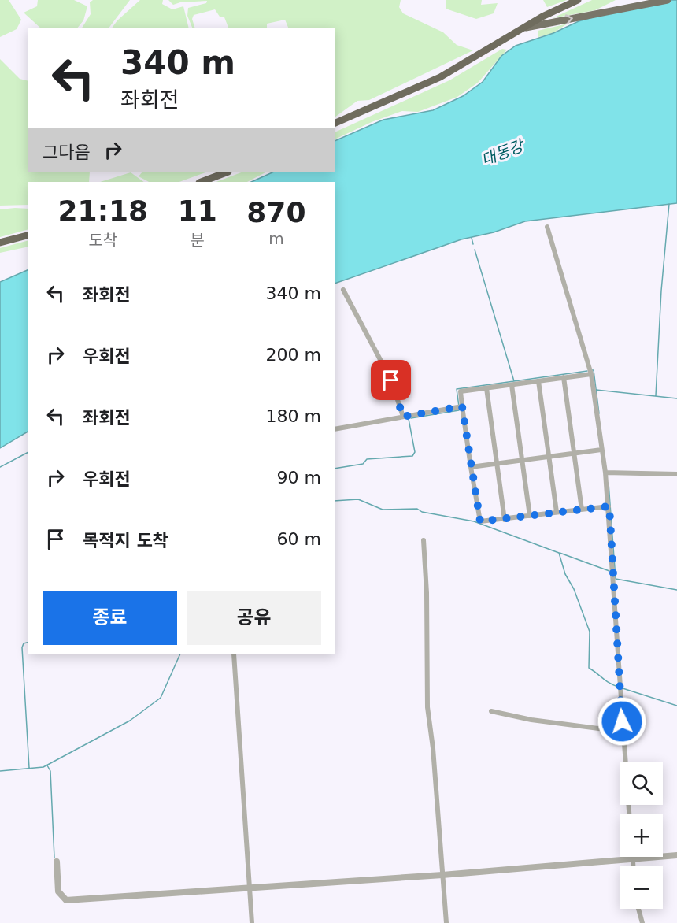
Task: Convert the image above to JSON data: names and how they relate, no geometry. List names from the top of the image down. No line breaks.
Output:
{"water":["대동강"],"page":{"turn":["340 m","좌회전"],"then":"그다음","eta":["21:18","도착","11","분","870","m"],"list":[{"name":"좌회전","value":"340 m"},{"name":"우회전","value":"200 m"},{"name":"좌회전","value":"180 m"},{"name":"우회전","value":"90 m"},{"name":"목적지 도착","value":"60 m"}],"buttons":["종료","공유"],"map_buttons":["+","−"]}}
